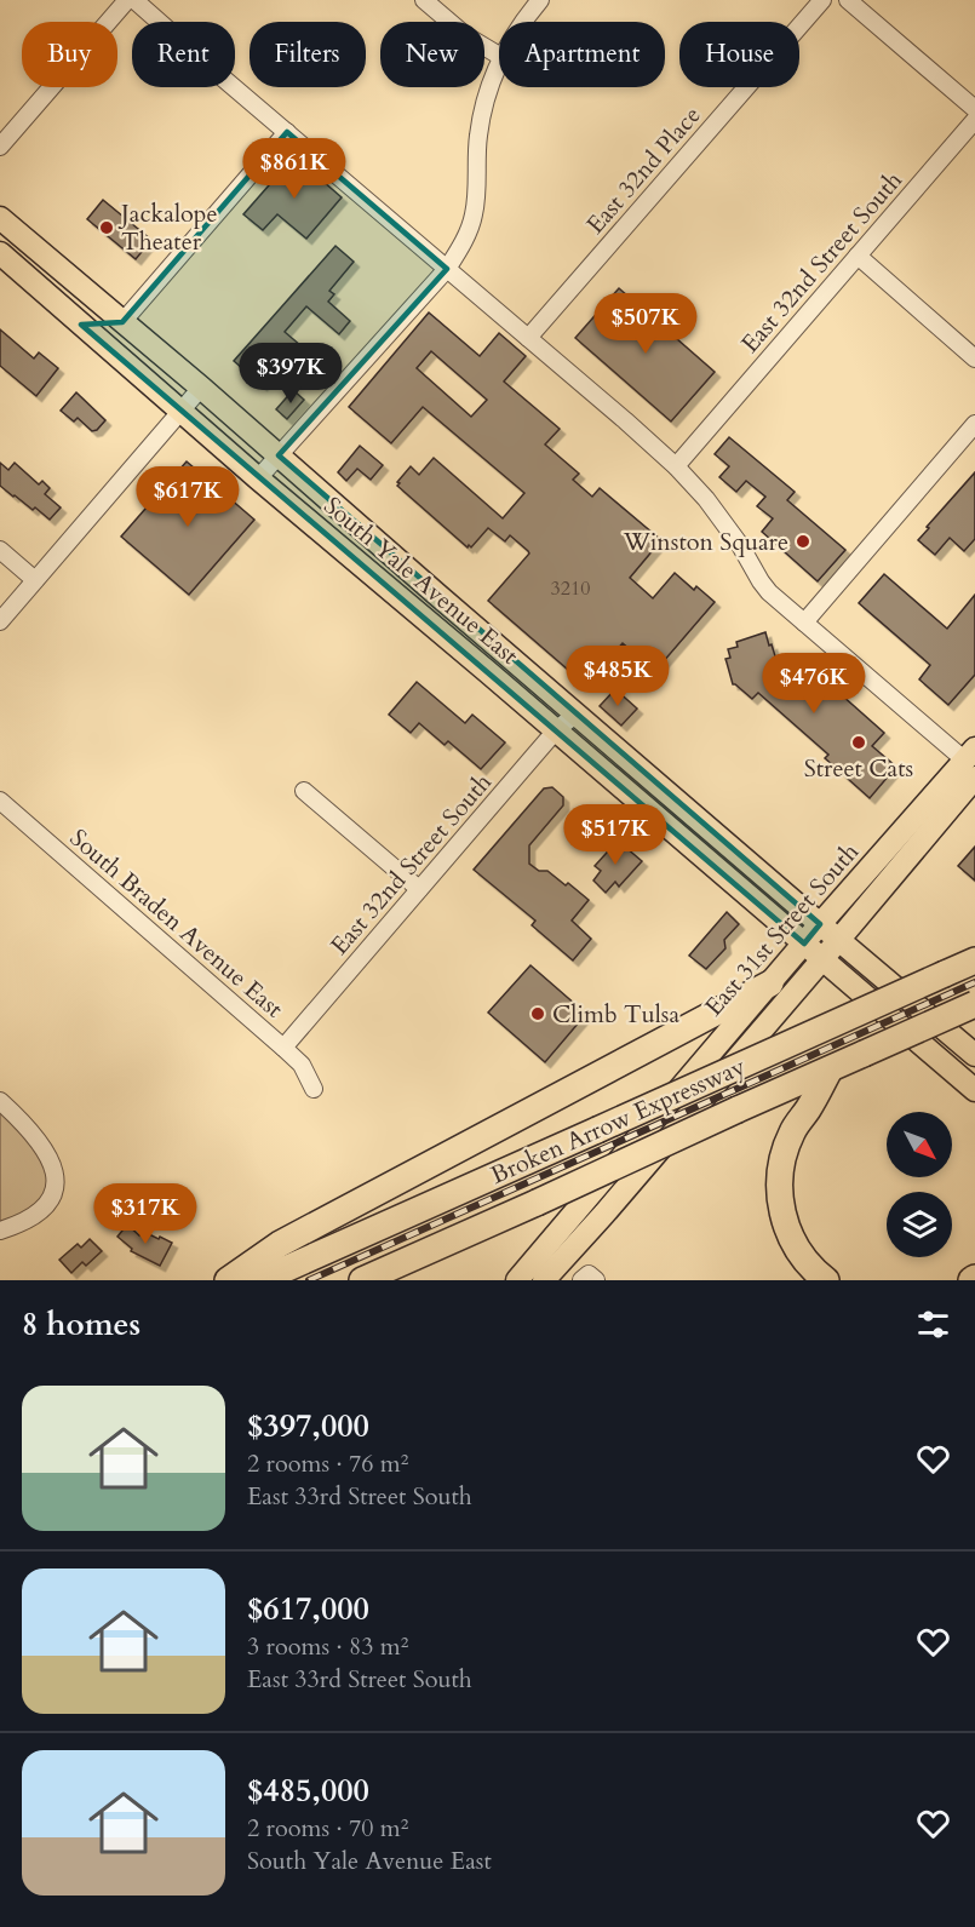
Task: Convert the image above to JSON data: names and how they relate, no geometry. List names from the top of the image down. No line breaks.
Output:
{"streets":{"highway":["Broken Arrow Expressway"],"main road":["South Yale Avenue East","East 31st Street South"],"street":["East 32nd Place","East 32nd Street South","South Braden Avenue East"]},"crossings":[["East 32nd Street South","South Yale Avenue East"],["East 32nd Street South","South Braden Avenue East"],["South Yale Avenue East","East 31st Street South"]],"places":["Jackalope Theater","Winston Square","Street Cats","Climb Tulsa"],"house_numbers":["3210"],"north":"bottom right","page":{"chip":["Buy","Rent","Filters","New","Apartment","House"],"price":["$861K","$507K","$397K","$617K","$485K","$476K","$517K","$317K"],"heading":"8 homes","list":[{"name":"$397,000","note":"2 rooms · 76 m² · East 33rd Street South"},{"name":"$617,000","note":"3 rooms · 83 m² · East 33rd Street South"},{"name":"$485,000","note":"2 rooms · 70 m² · South Yale Avenue East"}]}}
